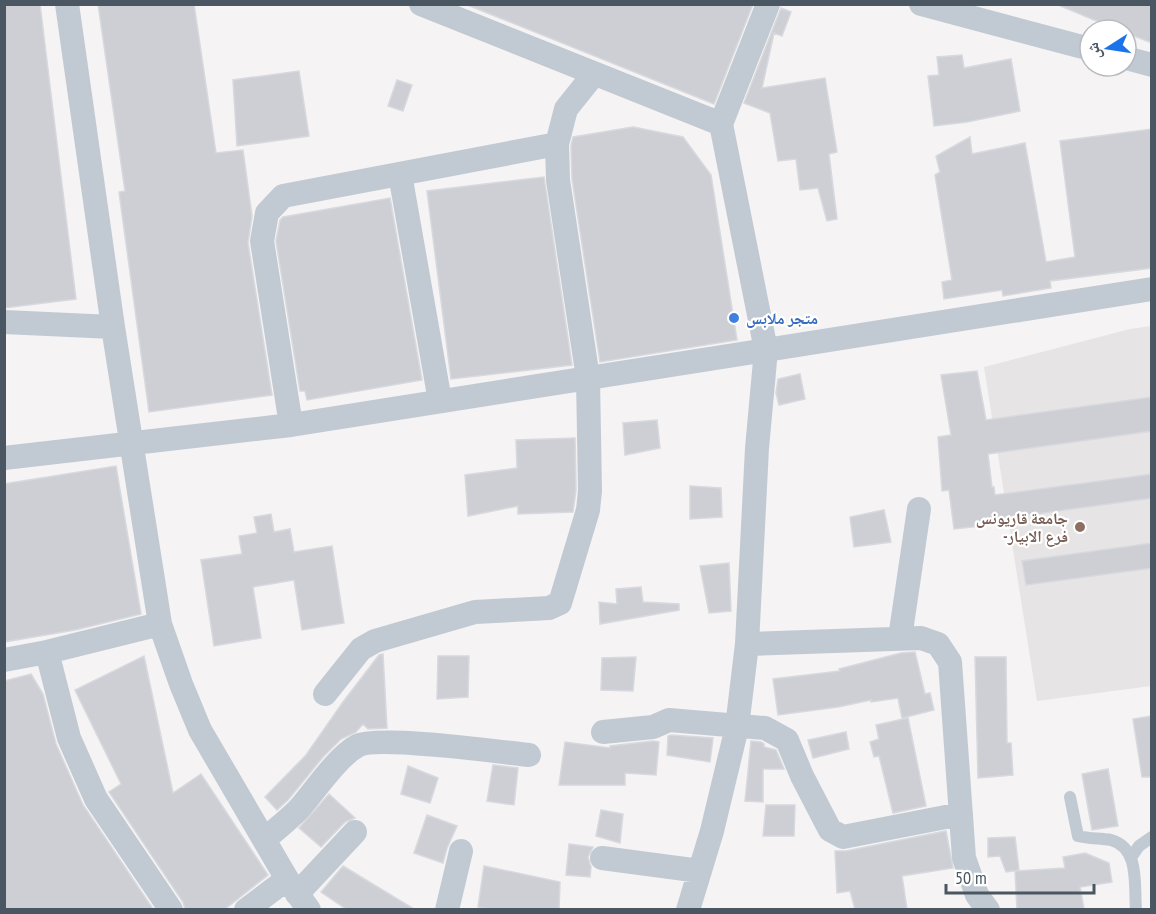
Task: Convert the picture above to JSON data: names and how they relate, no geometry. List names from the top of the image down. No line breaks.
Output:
{"places":["متجر ملابس","جامعة قاريونس -فرع الابيار"],"scale_bar":"50 m","north":"left"}
